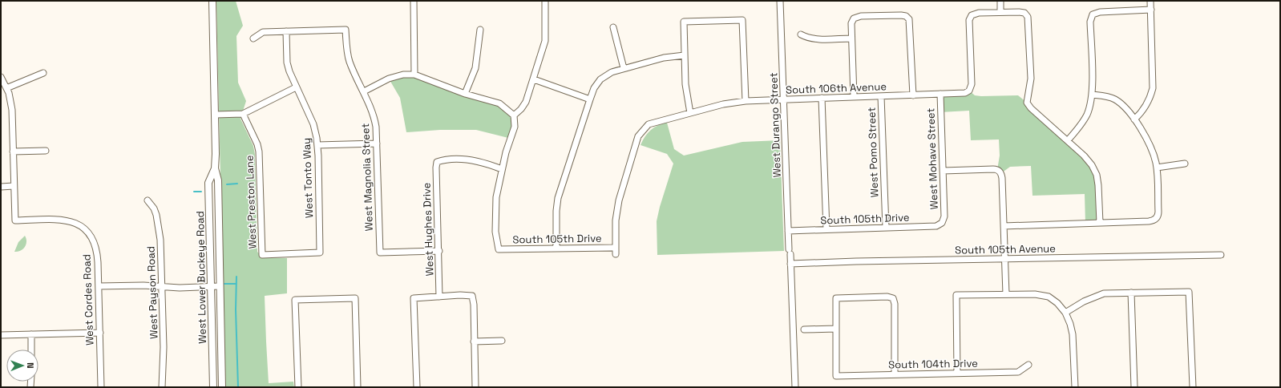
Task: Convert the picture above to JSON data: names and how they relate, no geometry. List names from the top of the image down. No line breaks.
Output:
{"streets":{"main road":["West Lower Buckeye Road"],"street":["South 106th Avenue","West Durango Street","West Pomo Street","West Mohave Street","West Magnolia Street","West Tonto Way","West Preston Lane","South 105th Drive","West Hughes Drive","South 105th Avenue","West Payson Road","West Cordes Road","South 104th Drive"]},"crossings":[["South 106th Avenue","West Durango Street"],["South 106th Avenue","West Pomo Street"],["South 106th Avenue","West Mohave Street"],["South 106th Avenue","South 105th Drive"],["West Durango Street","South 105th Drive"],["West Durango Street","South 105th Avenue"],["West Pomo Street","South 105th Drive"],["West Mohave Street","South 105th Drive"],["West Magnolia Street","West Tonto Way"],["West Magnolia Street","West Hughes Drive"],["West Tonto Way","West Preston Lane"],["South 105th Drive","West Hughes Drive"]],"north":"right"}
